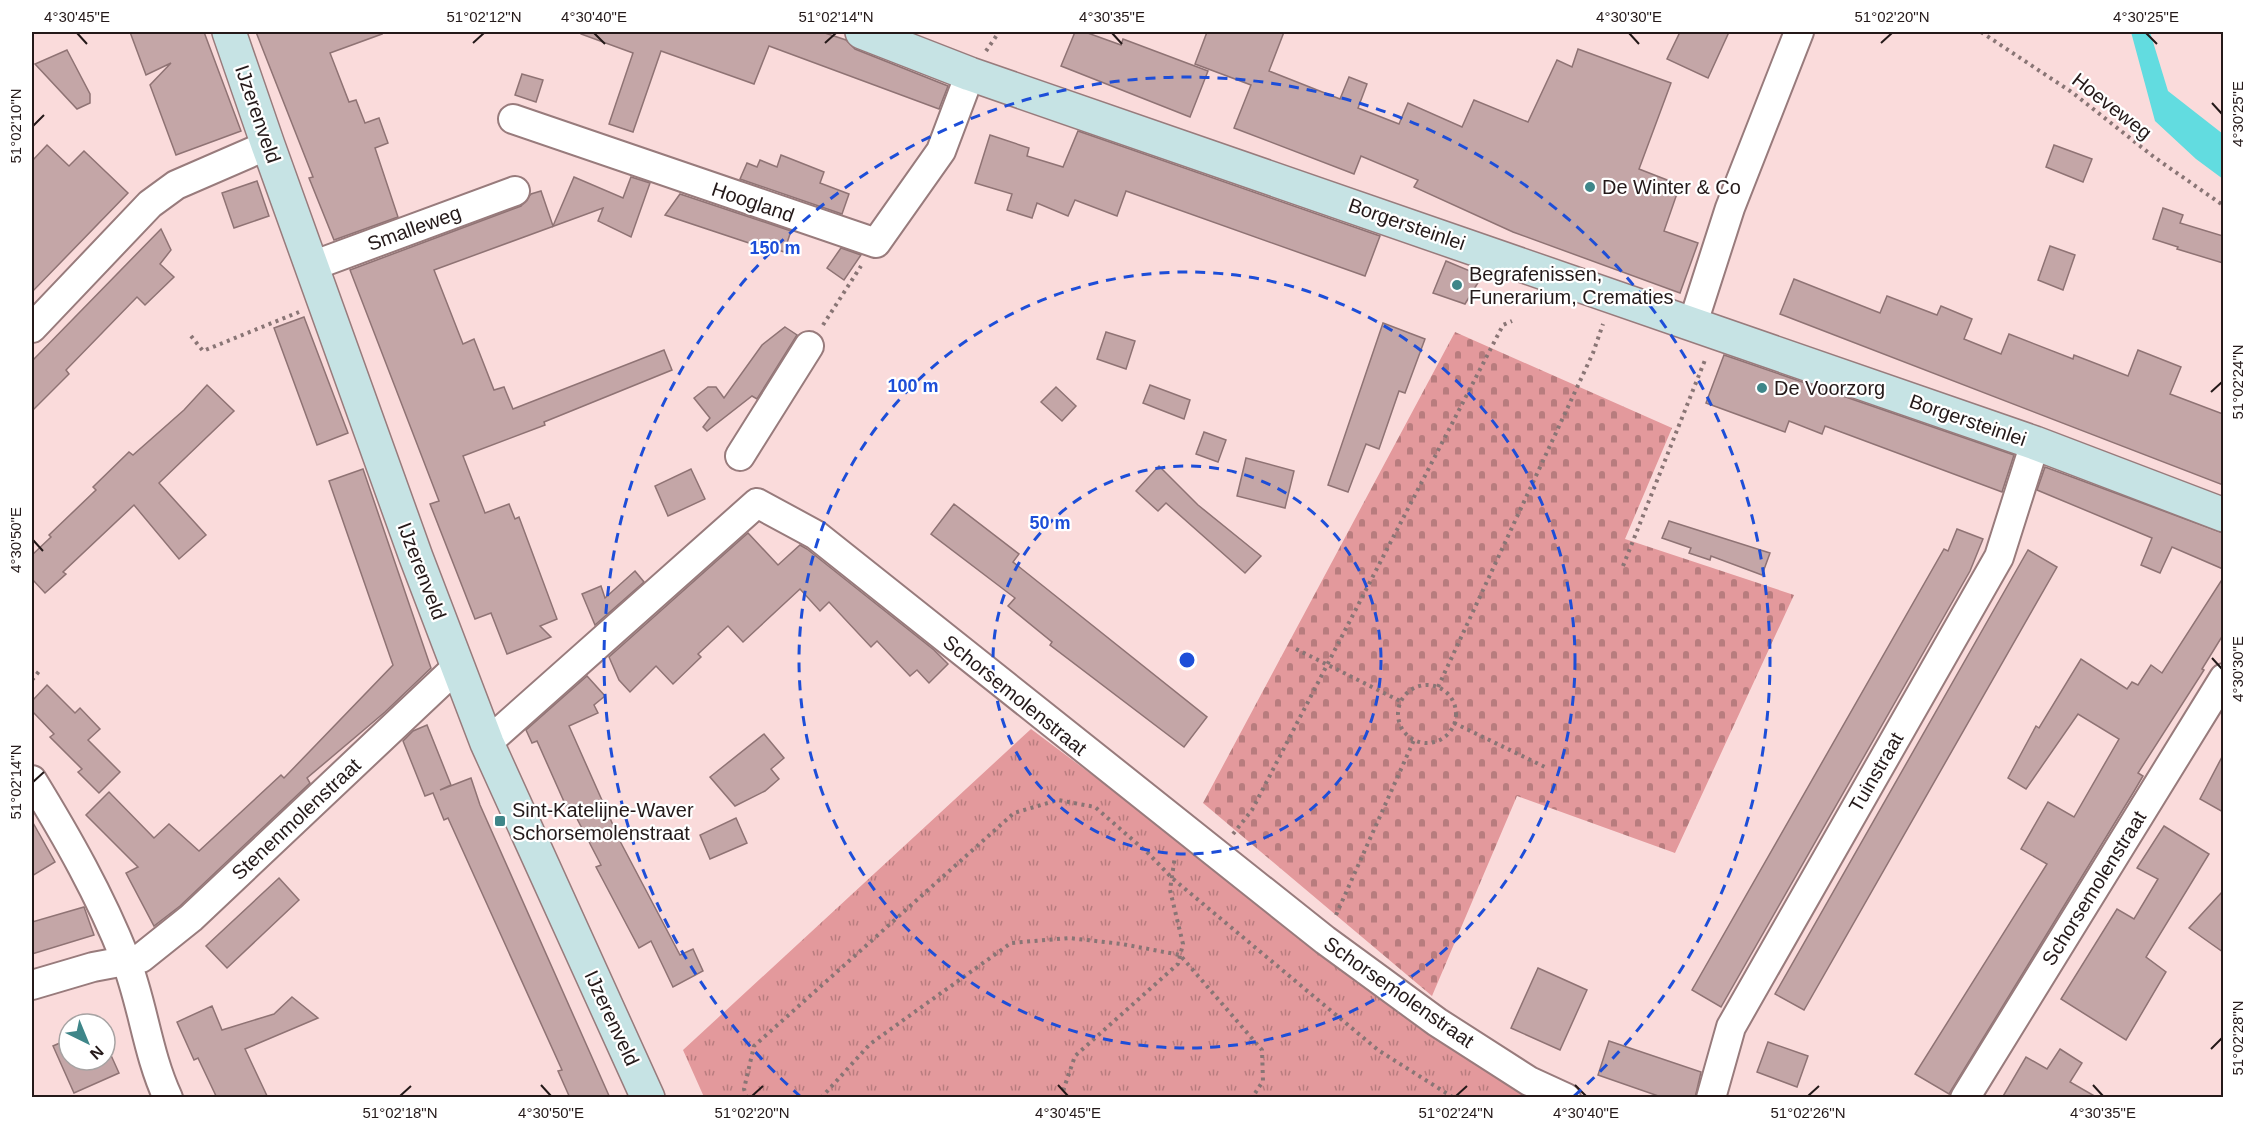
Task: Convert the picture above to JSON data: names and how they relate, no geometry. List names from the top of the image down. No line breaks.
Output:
{"streets":{"street":["IJzerenveld","Hoogland","Borgersteinlei","Smalleweg","Schorsemolenstraat","Tuinstraat","Stenenmolenstraat"],"path":["Hoeveweg"]},"crossings":[["IJzerenveld","Smalleweg"],["IJzerenveld","Schorsemolenstraat"],["IJzerenveld","Stenenmolenstraat"],["Borgersteinlei","Tuinstraat"]],"places":{"other":["De Winter & Co","Begrafenissen, Funerarium, Crematies","De Voorzorg"],"transit":["Sint-Katelijne-Waver Schorsemolenstraat"]},"north":"bottom right","coordinates":["4°30'45\"E","51°02'12\"N","4°30'40\"E","51°02'14\"N","4°30'35\"E","4°30'30\"E","51°02'20\"N","4°30'25\"E","51°02'10\"N","51°02'24\"N","4°30'50\"E","51°02'28\"N","51°02'18\"N","51°02'26\"N"],"rings":["150 m","100 m","50 m"]}
